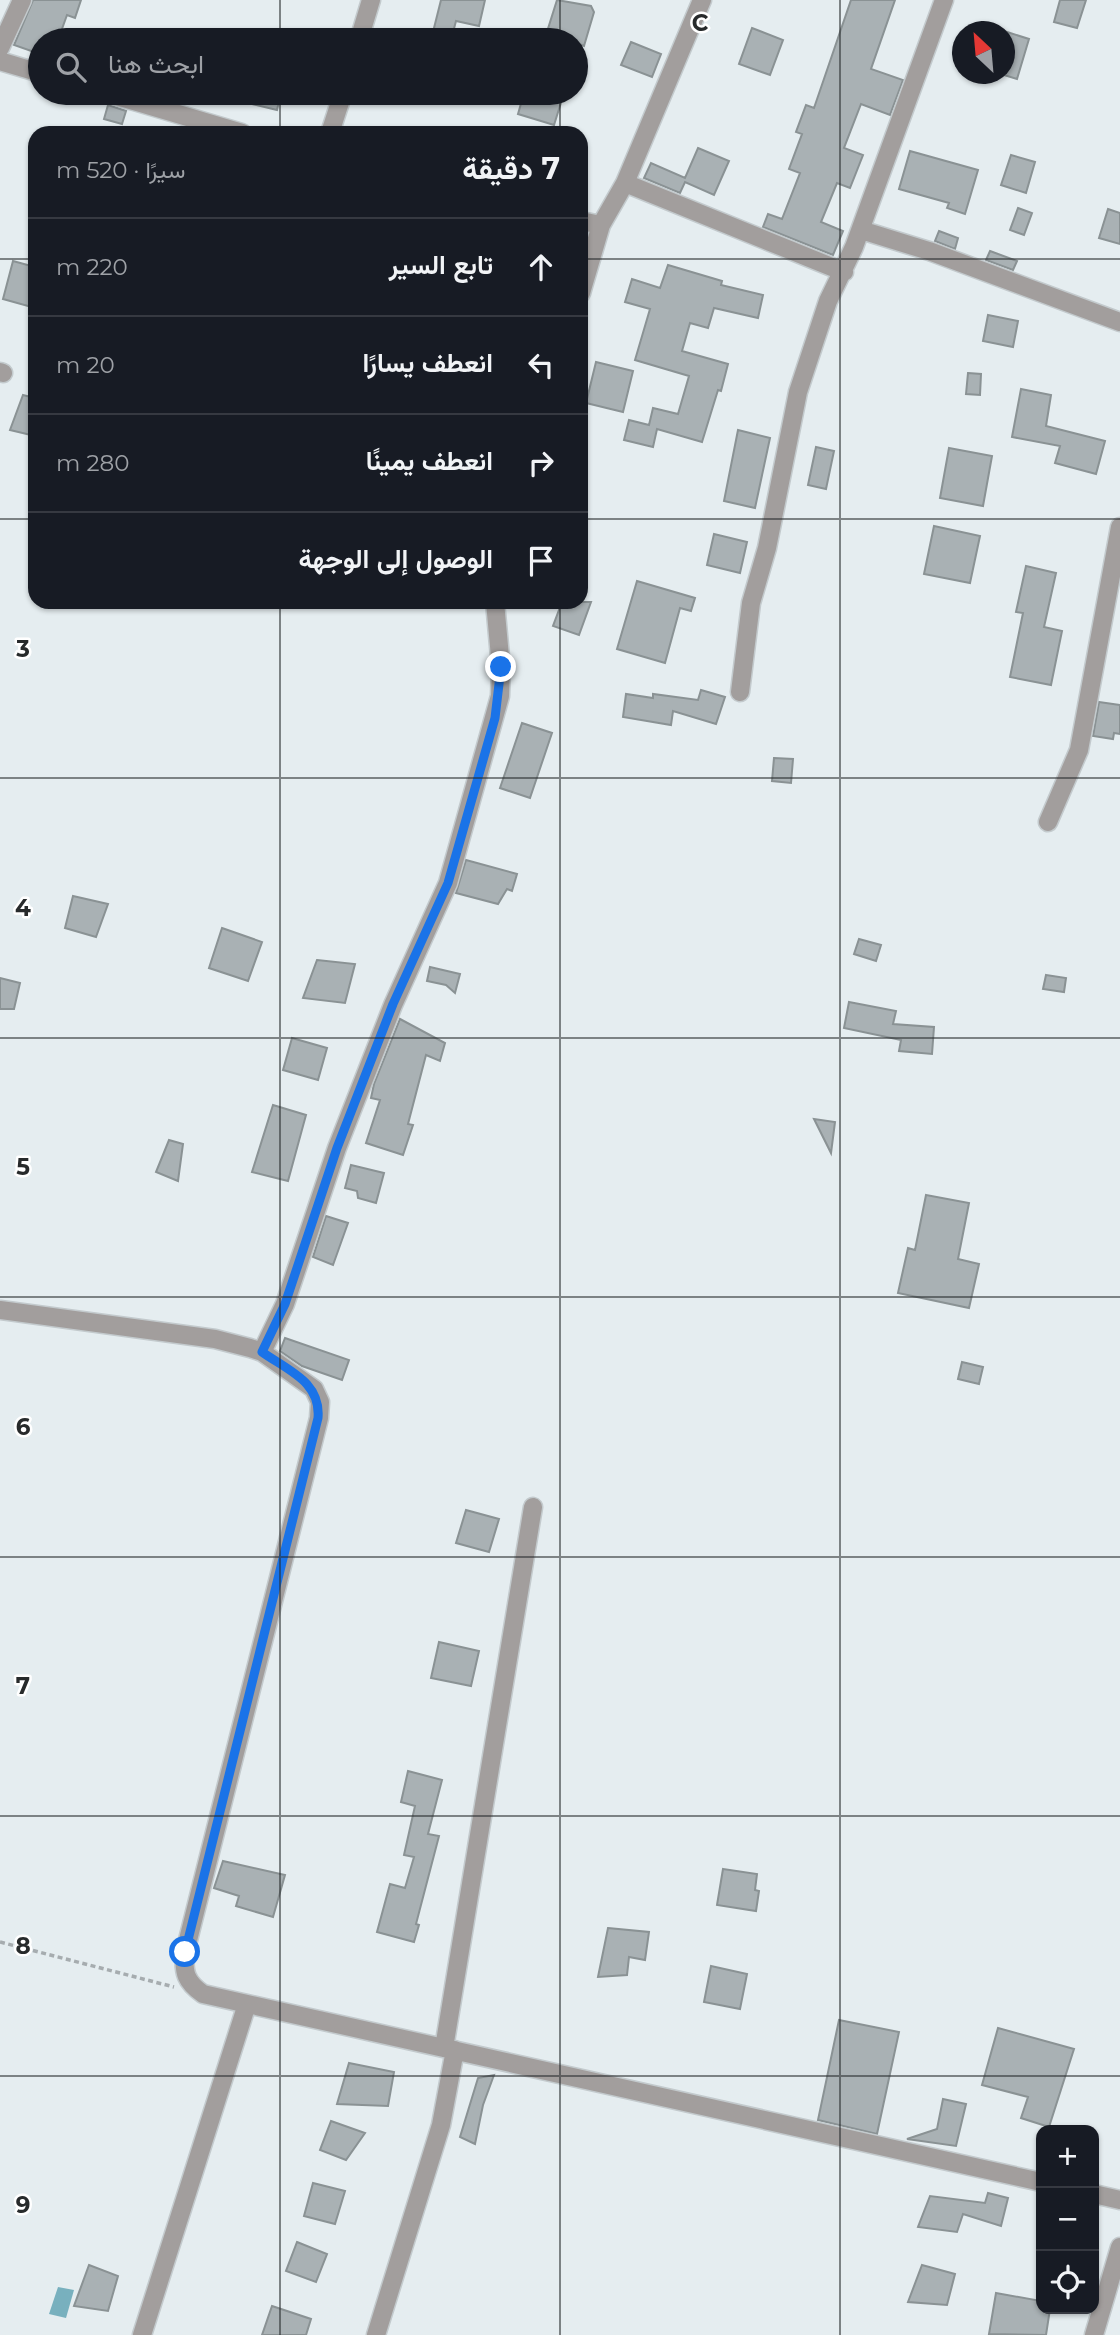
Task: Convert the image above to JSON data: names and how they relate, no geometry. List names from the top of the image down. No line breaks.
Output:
{"north":"top left","page":{"search":"ابحث هنا","heading":["7 دقيقة","سيرًا · 520 m"],"list":[["تابع السير","220 m"],["انعطف يسارًا","20 m"],["انعطف يمينًا","280 m"],"الوصول إلى الوجهة"],"map_buttons":["+","−"]},"grid":{"columns":["C"],"rows":["3","4","5","6","7","8","9"]}}
